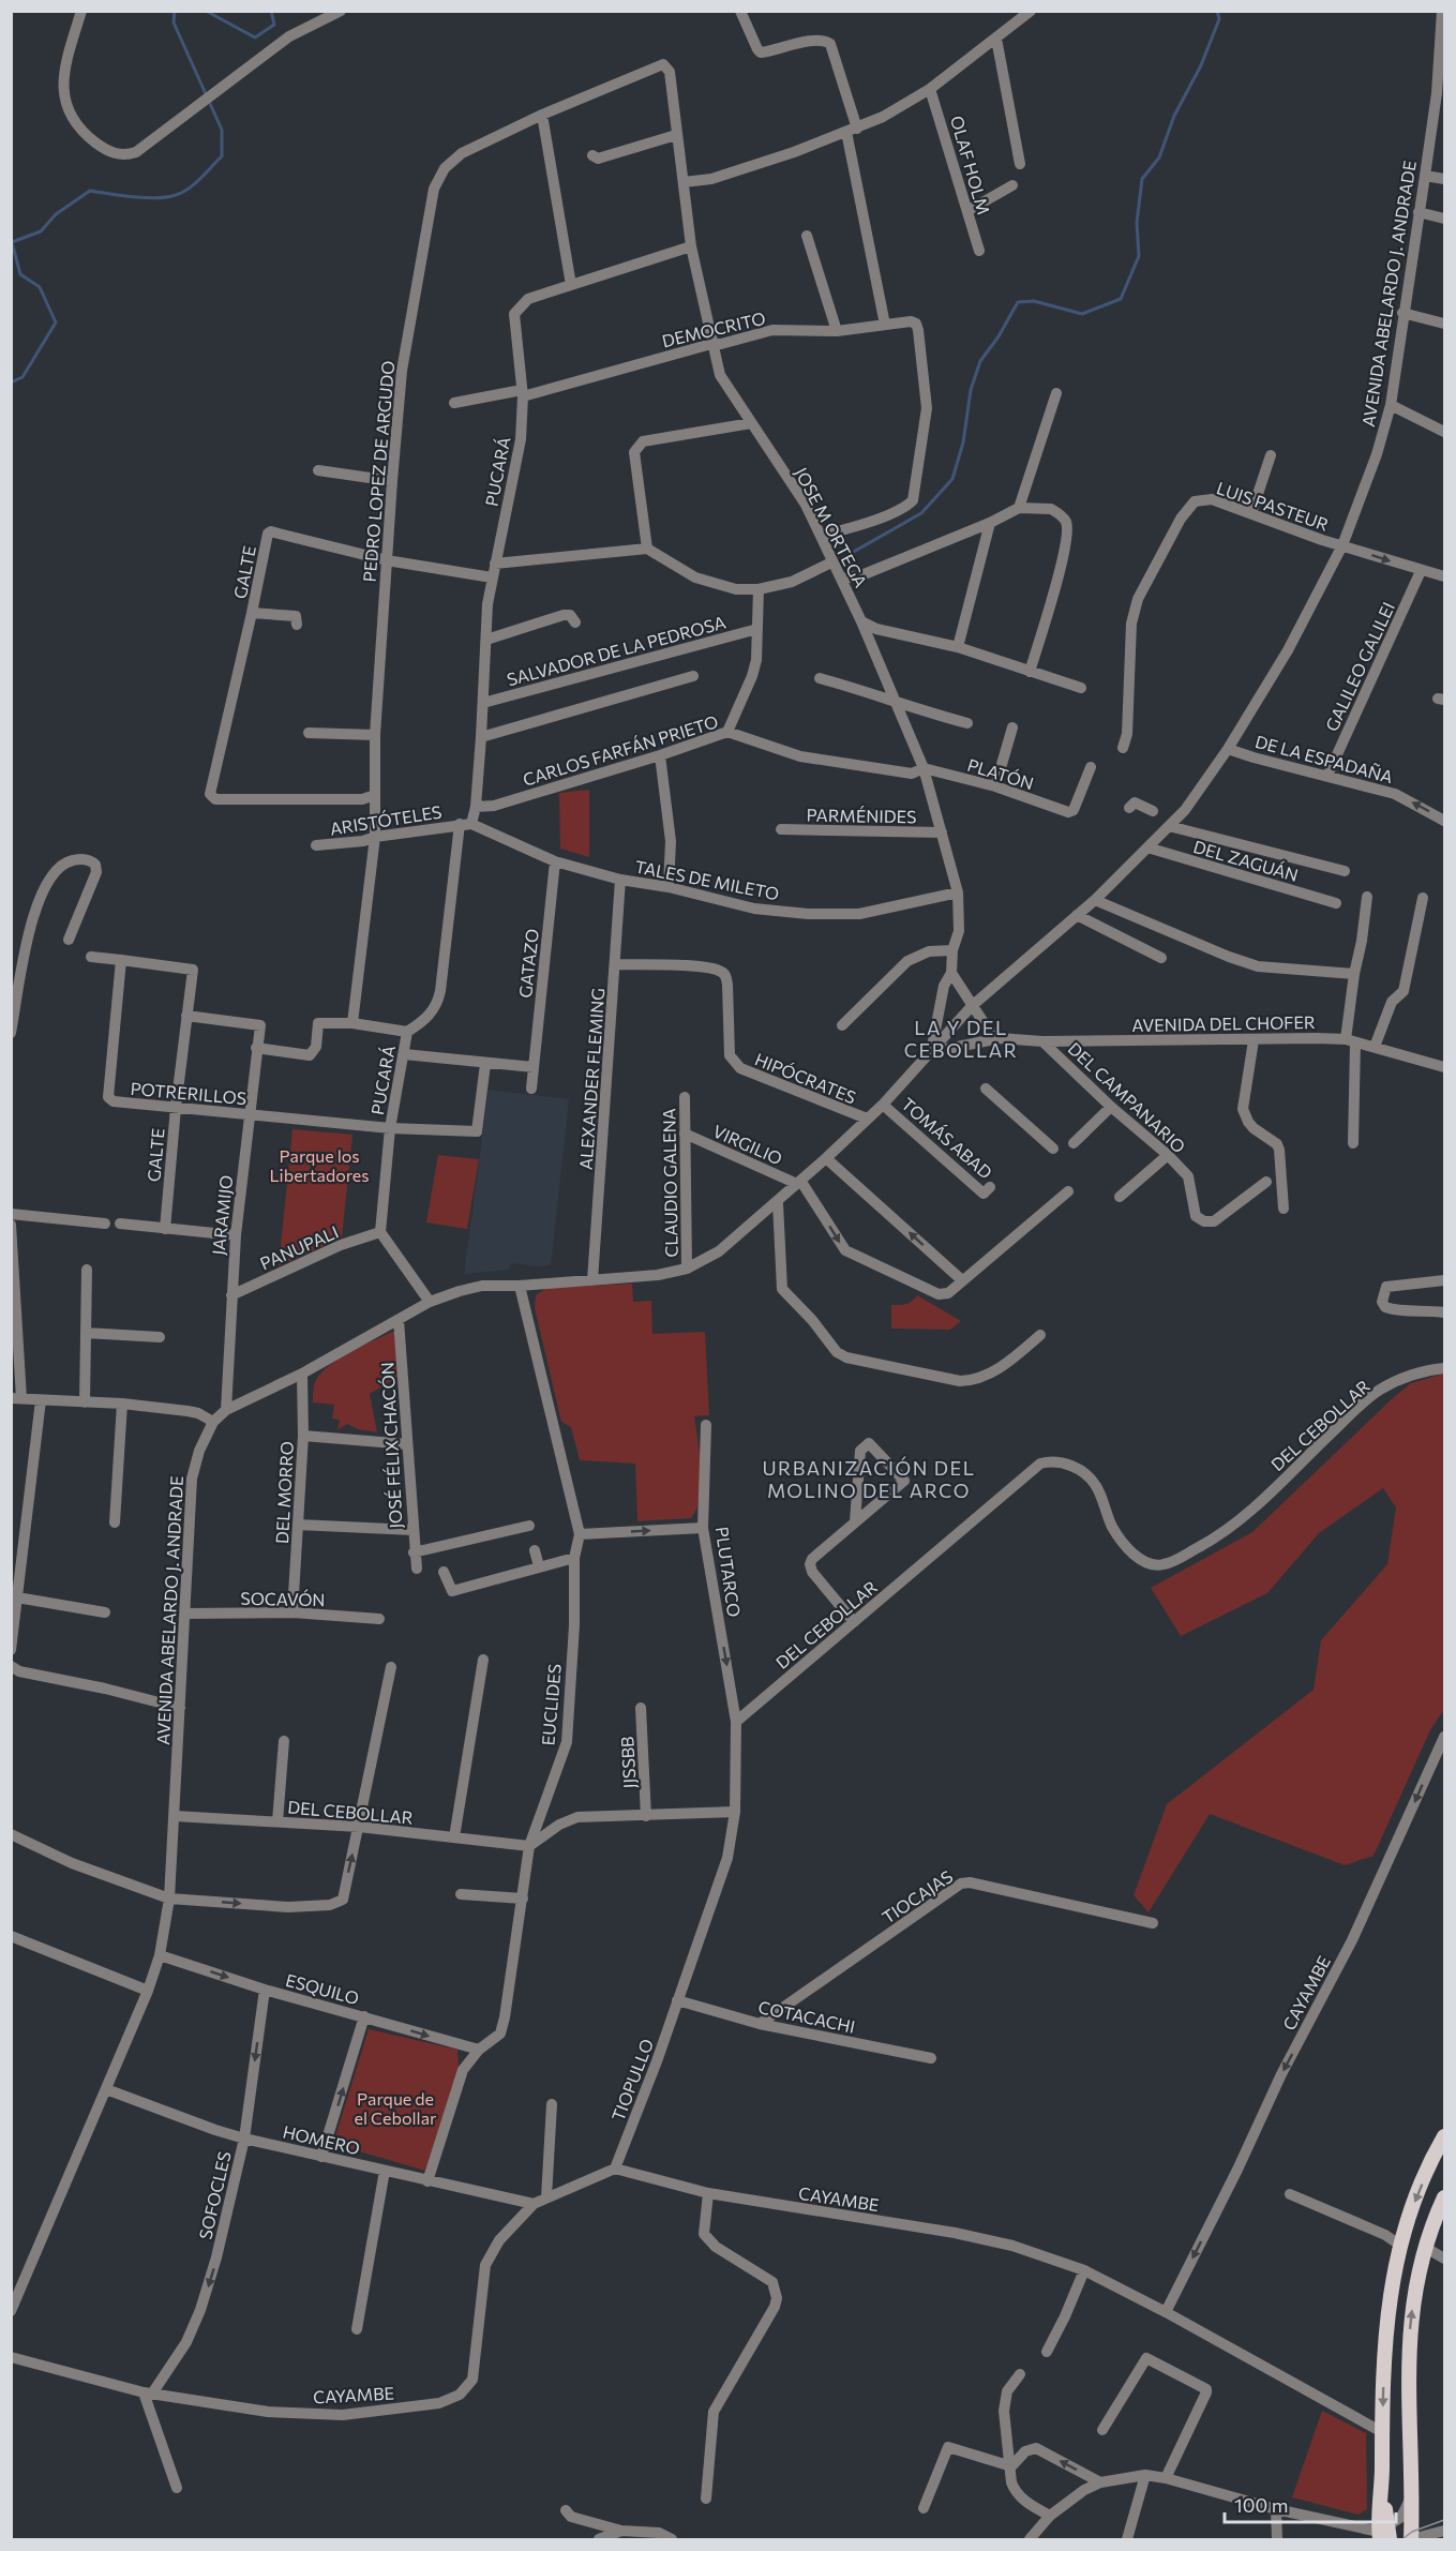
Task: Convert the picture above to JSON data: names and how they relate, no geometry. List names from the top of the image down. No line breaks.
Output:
{"streets":{"street":["OLAF HOLM","AVENIDA ABELARDO J. ANDRADE","DEMOCRITO","PEDRO LOPEZ DE ARGUDO","PUCARÁ","LUIS PASTEUR","JOSE M ORTEGA","GALTE","SALVADOR DE LA PEDROSA","GALILEO GALILEI","CARLOS FARFÁN PRIETO","DE LA ESPADAÑA","PLATÓN","PARMÉNIDES","ARISTÓTELES","DEL ZAGUÁN","TALES DE MILETO","GATAZO","AVENIDA DEL CHOFER","HIPÓCRATES","ALEXANDER FLEMING","POTRERILLOS","DEL CAMPANARIO","TOMÁS ABAD","VIRGILIO","CLAUDIO GALENA","JARAMIJO","PANUPALI","DEL CEBOLLAR","JOSÉ FÉLIX CHACÓN","DEL MORRO","PLUTARCO","SOCAVÓN","EUCLIDES","JJSSBB","TIOCAJAS","ESQUILO","CAYAMBE","COTACACHI","TIOPULLO","HOMERO","SOFOCLES"]},"crossings":[["AVENIDA ABELARDO J. ANDRADE","LUIS PASTEUR"],["AVENIDA ABELARDO J. ANDRADE","JOSE M ORTEGA"],["AVENIDA ABELARDO J. ANDRADE","DE LA ESPADAÑA"],["AVENIDA ABELARDO J. ANDRADE","DEL ZAGUÁN"],["AVENIDA ABELARDO J. ANDRADE","AVENIDA DEL CHOFER"],["AVENIDA ABELARDO J. ANDRADE","HIPÓCRATES"],["AVENIDA ABELARDO J. ANDRADE","ALEXANDER FLEMING"],["AVENIDA ABELARDO J. ANDRADE","TOMÁS ABAD"],["AVENIDA ABELARDO J. ANDRADE","VIRGILIO"],["AVENIDA ABELARDO J. ANDRADE","CLAUDIO GALENA"],["AVENIDA ABELARDO J. ANDRADE","JARAMIJO"],["AVENIDA ABELARDO J. ANDRADE","DEL CEBOLLAR"],["AVENIDA ABELARDO J. ANDRADE","JOSÉ FÉLIX CHACÓN"],["AVENIDA ABELARDO J. ANDRADE","DEL MORRO"],["AVENIDA ABELARDO J. ANDRADE","SOCAVÓN"],["AVENIDA ABELARDO J. ANDRADE","EUCLIDES"],["AVENIDA ABELARDO J. ANDRADE","ESQUILO"],["AVENIDA ABELARDO J. ANDRADE","HOMERO"],["DEMOCRITO","PUCARÁ"],["DEMOCRITO","JOSE M ORTEGA"],["PEDRO LOPEZ DE ARGUDO","JOSE M ORTEGA"],["PEDRO LOPEZ DE ARGUDO","GALTE"],["PEDRO LOPEZ DE ARGUDO","ARISTÓTELES"],["PUCARÁ","JOSE M ORTEGA"],["PUCARÁ","GALTE"],["PUCARÁ","SALVADOR DE LA PEDROSA"],["PUCARÁ","CARLOS FARFÁN PRIETO"],["PUCARÁ","ARISTÓTELES"],["PUCARÁ","TALES DE MILETO"],["PUCARÁ","POTRERILLOS"],["PUCARÁ","PANUPALI"],["LUIS PASTEUR","GALILEO GALILEI"],["JOSE M ORTEGA","CARLOS FARFÁN PRIETO"],["JOSE M ORTEGA","PLATÓN"],["JOSE M ORTEGA","PARMÉNIDES"],["JOSE M ORTEGA","TALES DE MILETO"],["JOSE M ORTEGA","AVENIDA DEL CHOFER"],["GALTE","POTRERILLOS"],["GALTE","JARAMIJO"],["GALILEO GALILEI","DE LA ESPADAÑA"],["CARLOS FARFÁN PRIETO","PLATÓN"],["ARISTÓTELES","TALES DE MILETO"],["TALES DE MILETO","GATAZO"],["TALES DE MILETO","ALEXANDER FLEMING"],["AVENIDA DEL CHOFER","DEL CAMPANARIO"],["HIPÓCRATES","ALEXANDER FLEMING"],["POTRERILLOS","JARAMIJO"],["VIRGILIO","CLAUDIO GALENA"],["JARAMIJO","PANUPALI"],["DEL CEBOLLAR","PLUTARCO"],["DEL CEBOLLAR","EUCLIDES"],["DEL MORRO","SOCAVÓN"],["EUCLIDES","ESQUILO"],["EUCLIDES","HOMERO"],["TIOCAJAS","COTACACHI"],["ESQUILO","SOFOCLES"],["CAYAMBE","TIOPULLO"],["CAYAMBE","HOMERO"],["CAYAMBE","SOFOCLES"],["COTACACHI","TIOPULLO"],["HOMERO","SOFOCLES"]],"one_way":["PLUTARCO","ESQUILO"],"districts":["LA Y DEL CEBOLLAR","URBANIZACIÓN DEL MOLINO DEL ARCO"],"parks":["Parque los Libertadores","Parque de el Cebollar"],"scale_bar":"100 m"}
